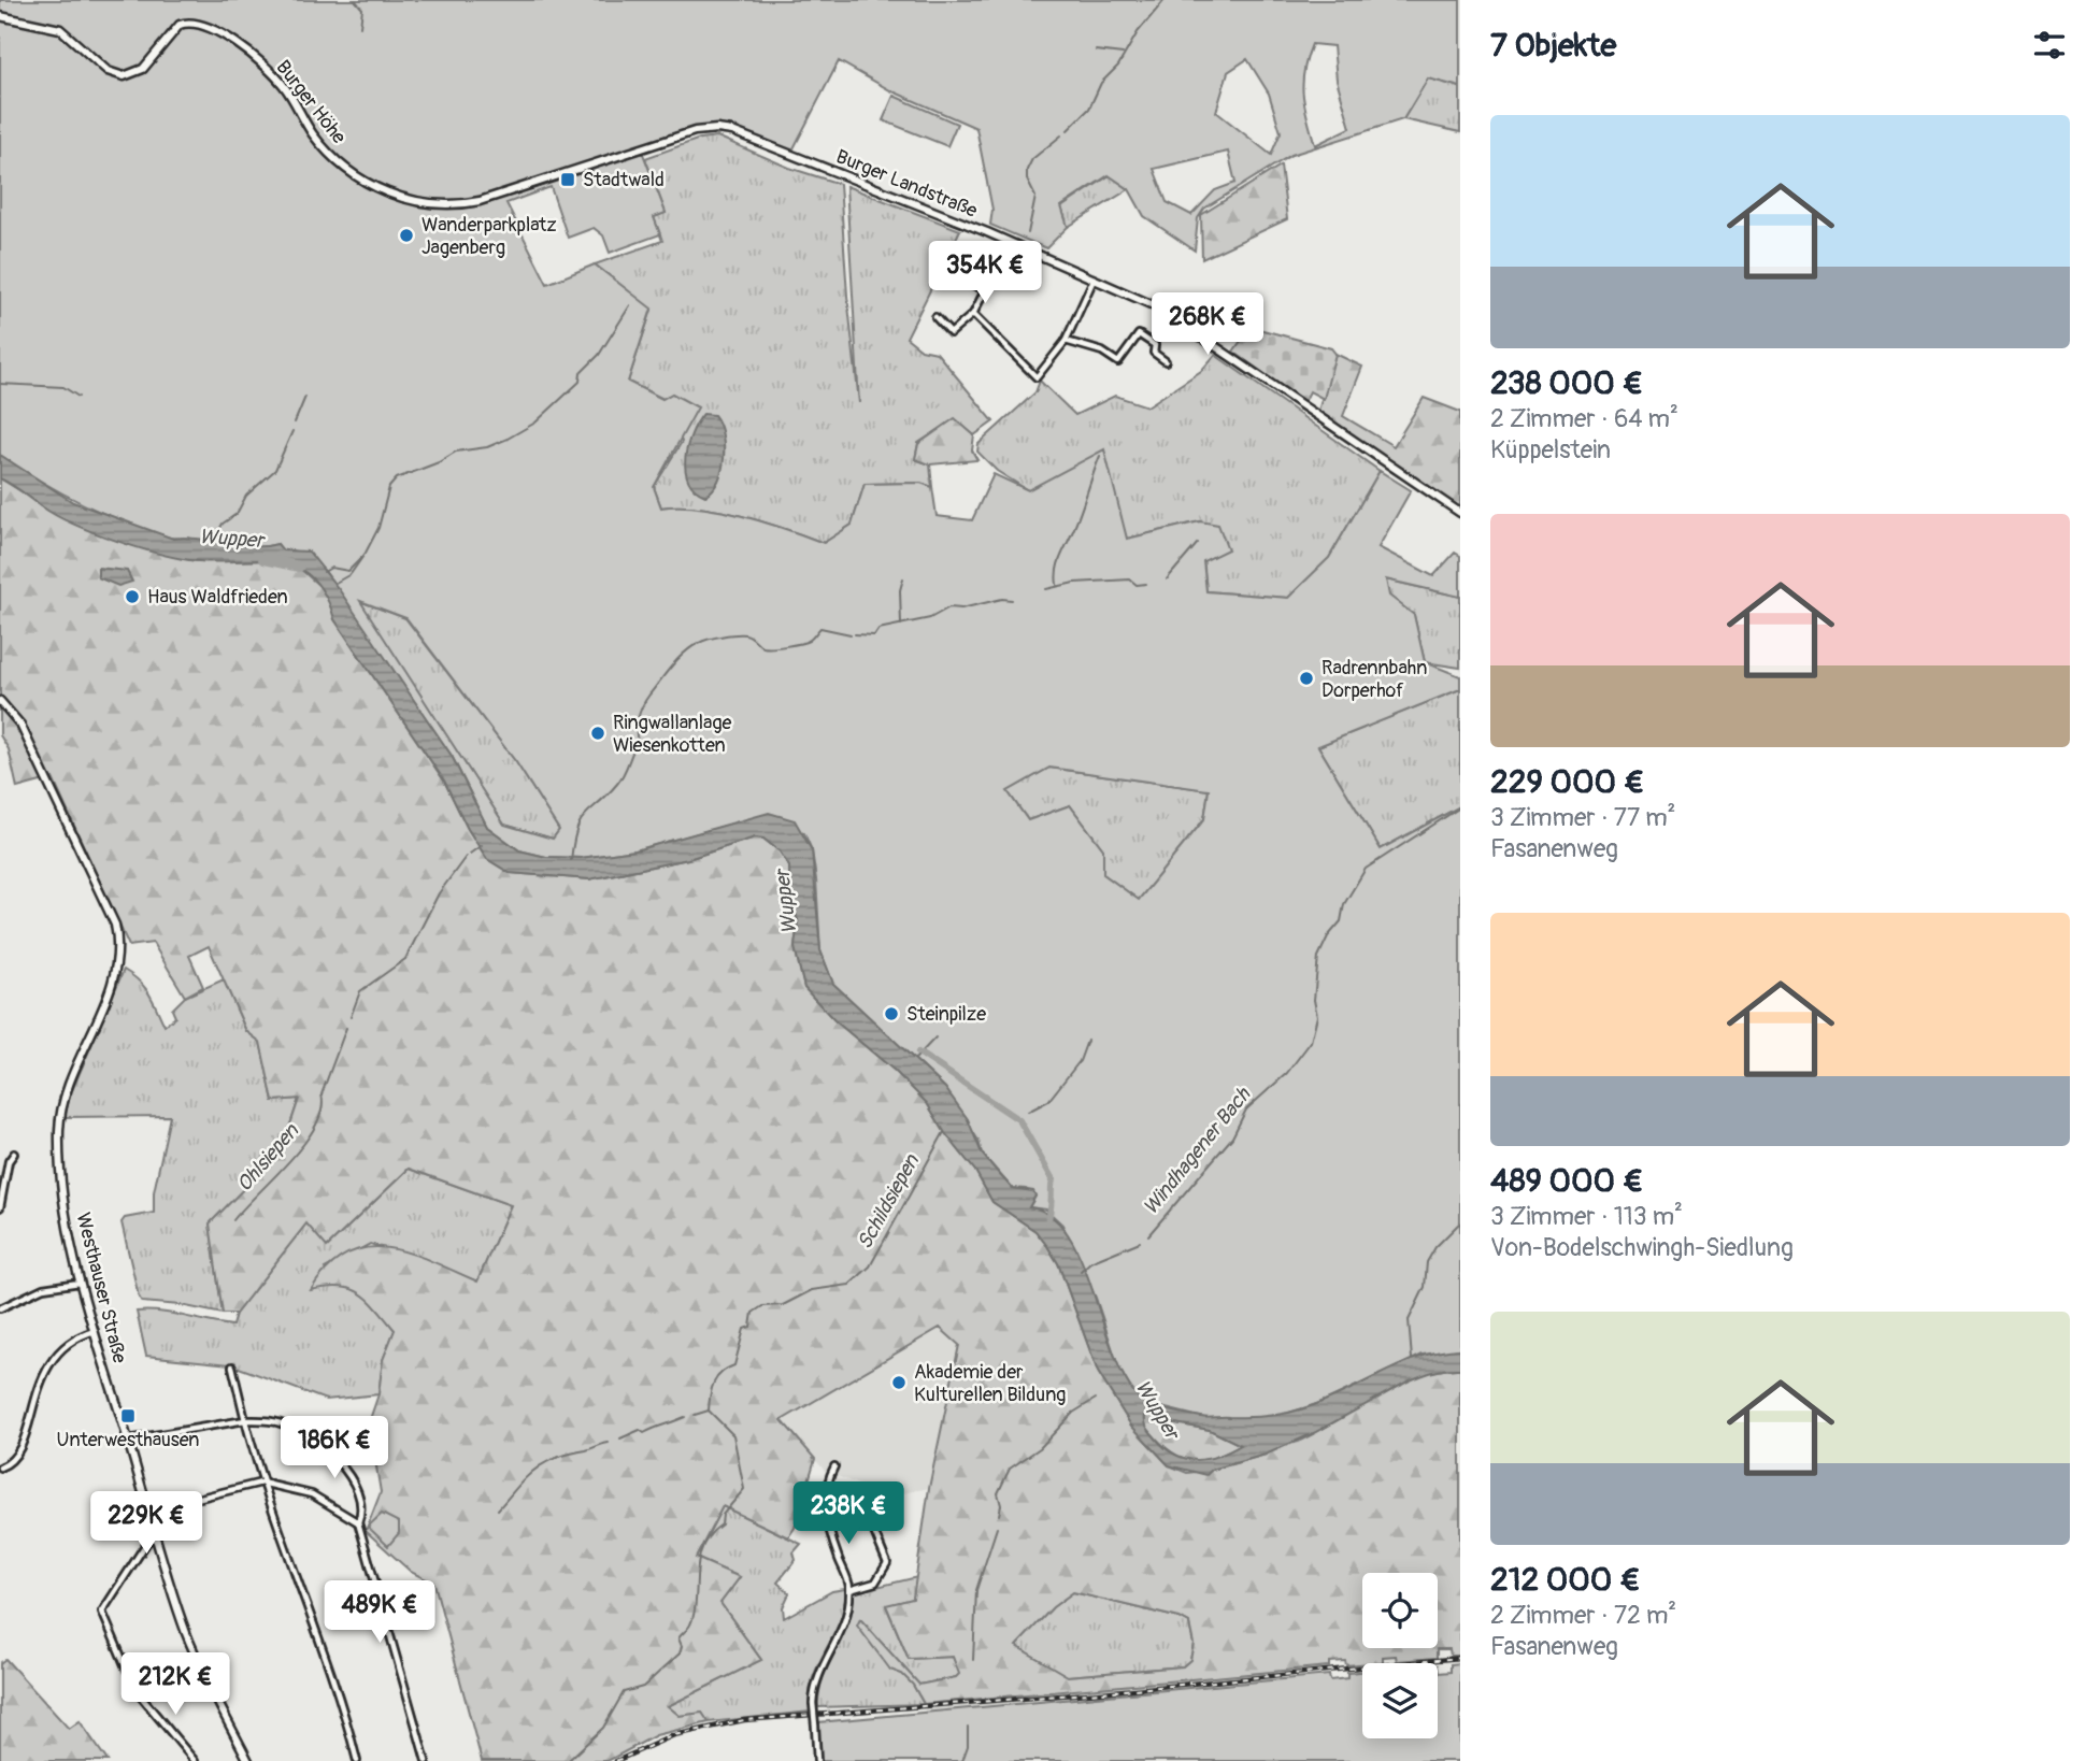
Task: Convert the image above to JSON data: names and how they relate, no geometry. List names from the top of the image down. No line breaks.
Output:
{"streets":{"main road":["Burger Höhe","Burger Landstraße","Westhauser Straße"]},"crossings":[["Burger Höhe","Burger Landstraße"]],"water":["Wupper","Windhagener Bach","Ohlsiepen","Schildsiepen"],"places":{"transit":["Stadtwald","Unterwesthausen"],"other":["Wanderparkplatz Jagenberg","Haus Waldfrieden","Radrennbahn Dorperhof","Ringwallanlage Wiesenkotten","Steinpilze","Akademie der Kulturellen Bildung"]},"page":{"heading":"7 Objekte","list":[{"name":"238 000 €","note":"2 Zimmer · 64 m² · Küppelstein"},{"name":"229 000 €","note":"3 Zimmer · 77 m² · Fasanenweg"},{"name":"489 000 €","note":"3 Zimmer · 113 m² · Von-Bodelschwingh-Siedlung"},{"name":"212 000 €","note":"2 Zimmer · 72 m² · Fasanenweg"}],"price":["354K €","268K €","186K €","238K €","229K €","489K €","212K €"]}}
